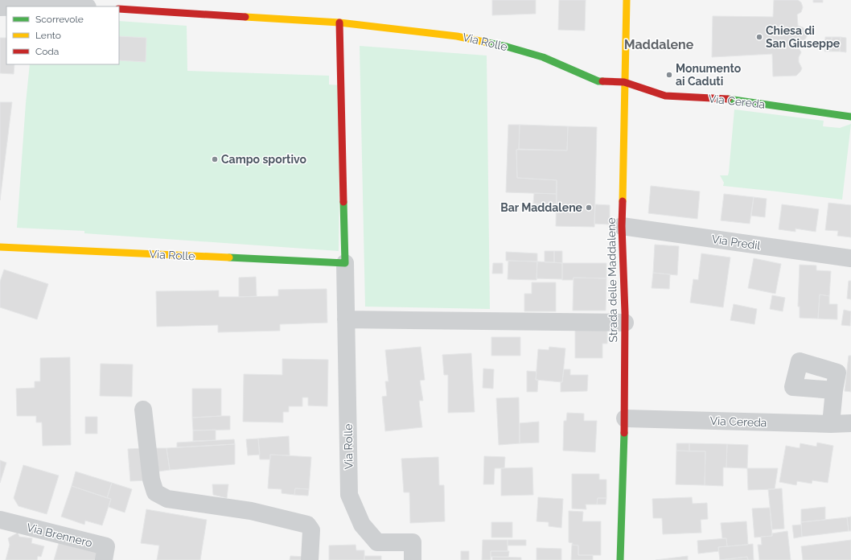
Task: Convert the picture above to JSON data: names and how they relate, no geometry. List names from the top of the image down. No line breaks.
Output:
{"streets":{"street":["Via Rolle","Via Cereda","Via Predil","Strada delle Maddalene","Via Brennero"]},"crossings":[["Via Rolle","Via Cereda"],["Via Rolle","Strada delle Maddalene"],["Via Cereda","Strada delle Maddalene"],["Via Predil","Strada delle Maddalene"]],"districts":["Maddalene"],"places":["Chiesa di San Giuseppe","Monumento ai Caduti","Campo sportivo","Bar Maddalene"],"legend":["Scorrevole","Lento","Coda"]}
